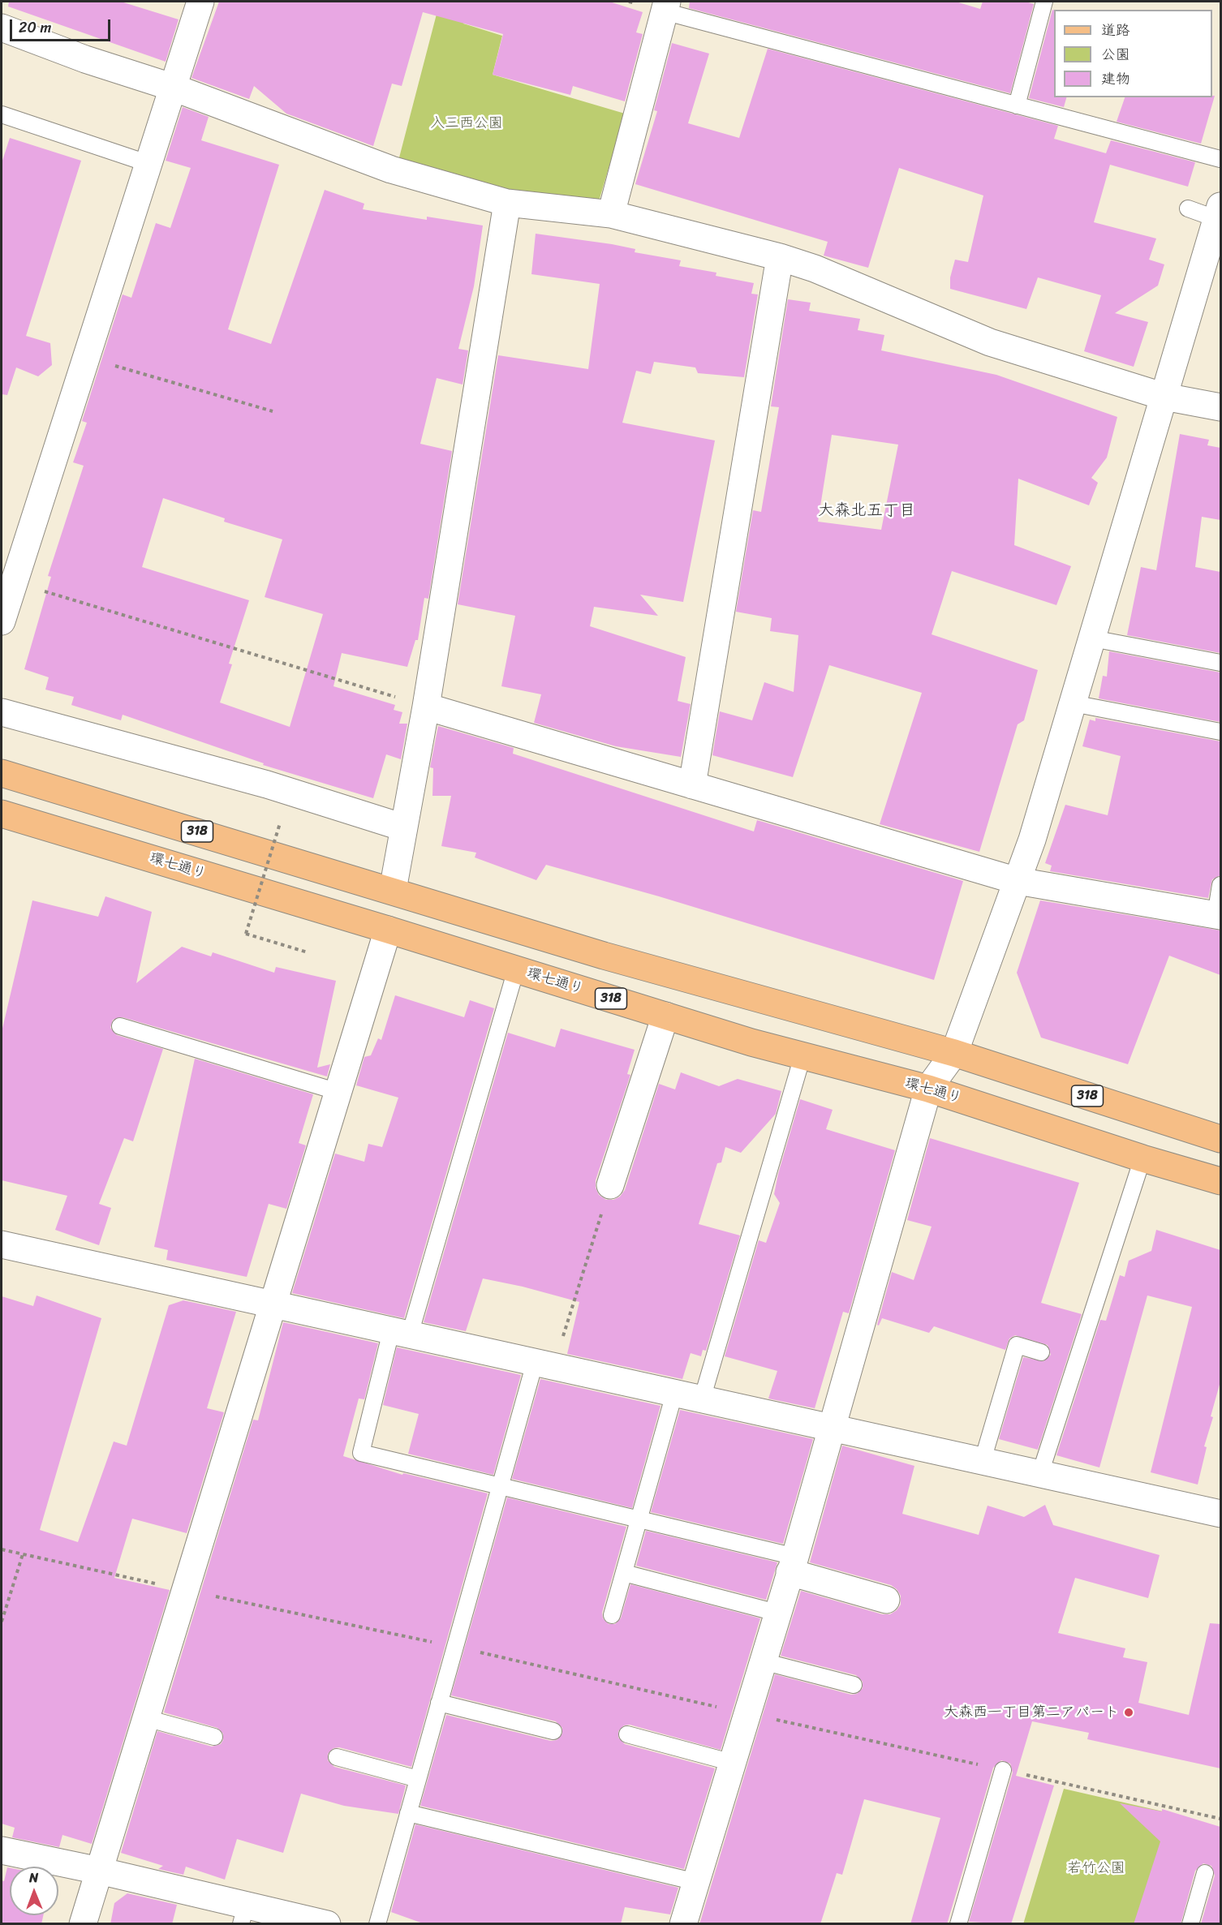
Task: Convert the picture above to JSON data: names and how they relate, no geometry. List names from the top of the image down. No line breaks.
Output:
{"streets":{"main road":["318","環七通り"]},"districts":["大森北五丁目"],"parks":["入三西公園","若竹公園"],"places":["大森西一丁目第二アパート"],"legend":["道路","公園","建物"],"scale_bar":"20 m","north":"top"}
